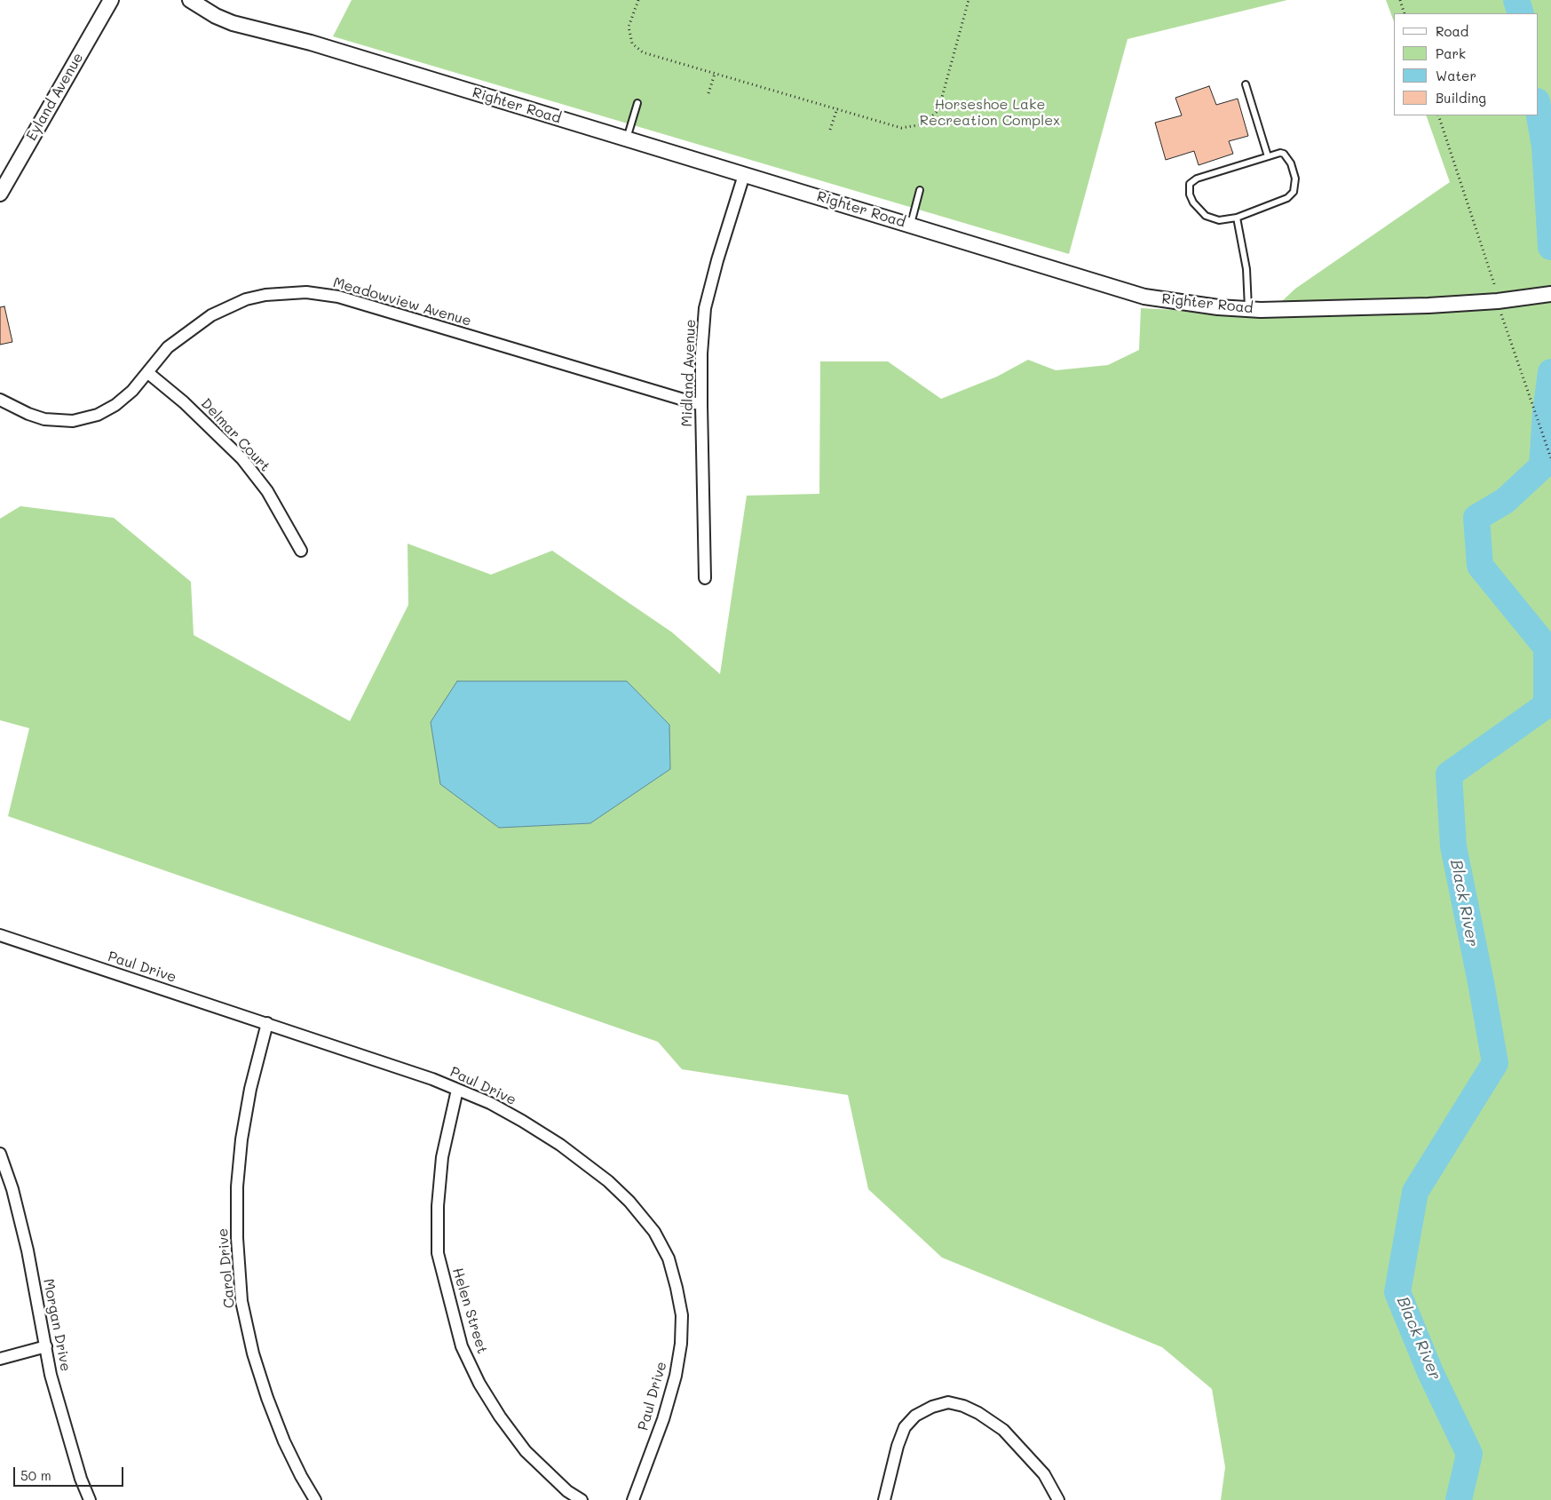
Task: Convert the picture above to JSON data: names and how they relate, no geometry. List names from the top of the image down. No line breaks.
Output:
{"streets":{"street":["Eyland Avenue","Righter Road","Meadowview Avenue","Midland Avenue","Delmar Court","Paul Drive","Carol Drive","Helen Street","Morgan Drive"]},"crossings":[["Righter Road","Midland Avenue"],["Meadowview Avenue","Midland Avenue"],["Meadowview Avenue","Delmar Court"],["Paul Drive","Carol Drive"],["Paul Drive","Helen Street"]],"water":["Black River"],"parks":["Horseshoe Lake Recreation Complex"],"legend":["Road","Park","Water","Building"],"scale_bar":"50 m"}
